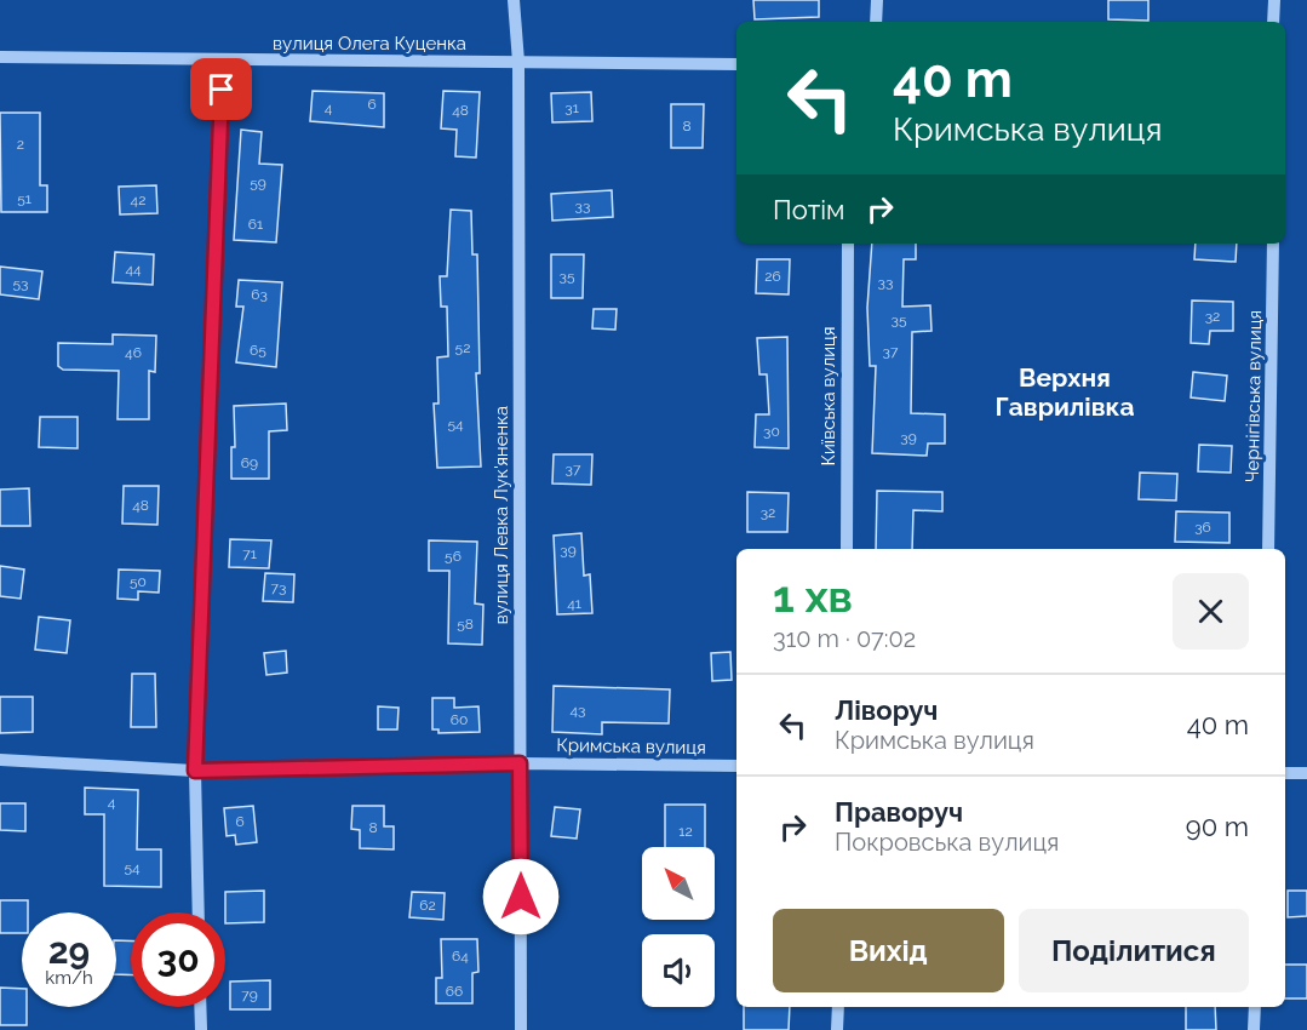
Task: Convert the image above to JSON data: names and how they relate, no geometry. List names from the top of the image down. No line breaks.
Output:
{"streets":{"street":["вулиця Олега Куценка","Київська вулиця","Чернігівська вулиця","вулиця Левка Лук'яненка","Кримська вулиця"]},"crossings":[["вулиця Олега Куценка","вулиця Левка Лук'яненка"],["вулиця Левка Лук'яненка","Кримська вулиця"]],"districts":["Верхня Гаврилівка"],"house_numbers":["6","4","31","48","8","2","59","51","42","33","61","44","35","26","33","53","63","32","35","52","65","37","46","54","30","39","69","37","48","32","36","39","71","56","50","73","41","58","43","60","4","6","8","12","54","62","64","66","79"],"north":"top left","page":{"turn":["40 m","Кримська вулиця"],"then":"Потім","heading":["1 хв","310 m · 07:02"],"list":[{"name":"Ліворуч","note":"Кримська вулиця","value":"40 m"},{"name":"Праворуч","note":"Покровська вулиця","value":"90 m"}],"buttons":["Вихід","Поділитися"],"speed":"29 km/h","limit":"30"}}
